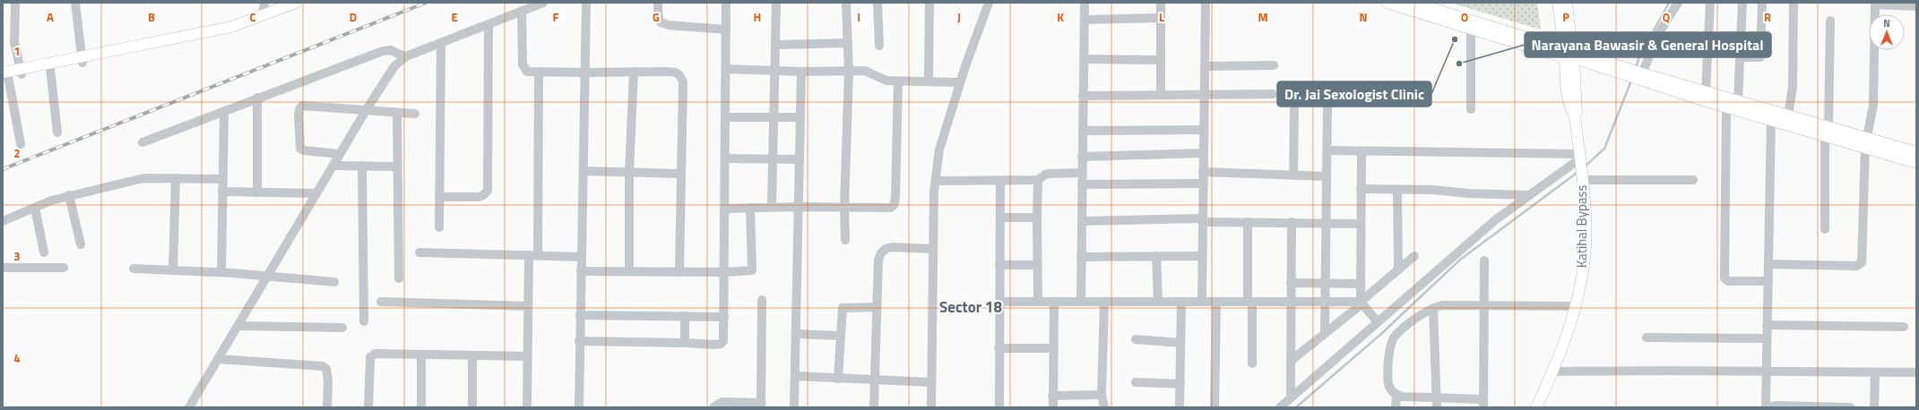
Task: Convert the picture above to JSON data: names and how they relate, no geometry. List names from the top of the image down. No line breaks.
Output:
{"streets":{"main road":["Katihal Bypass"]},"districts":["Sector 18"],"places":["Dr. Jai Sexologist Clinic","Narayana Bawasir & General Hospital"],"north":"top","grid":{"columns":["A","B","C","D","E","F","G","H","I","J","K","L","M","N","O","P","Q","R"],"rows":["1","2","3","4"]}}
